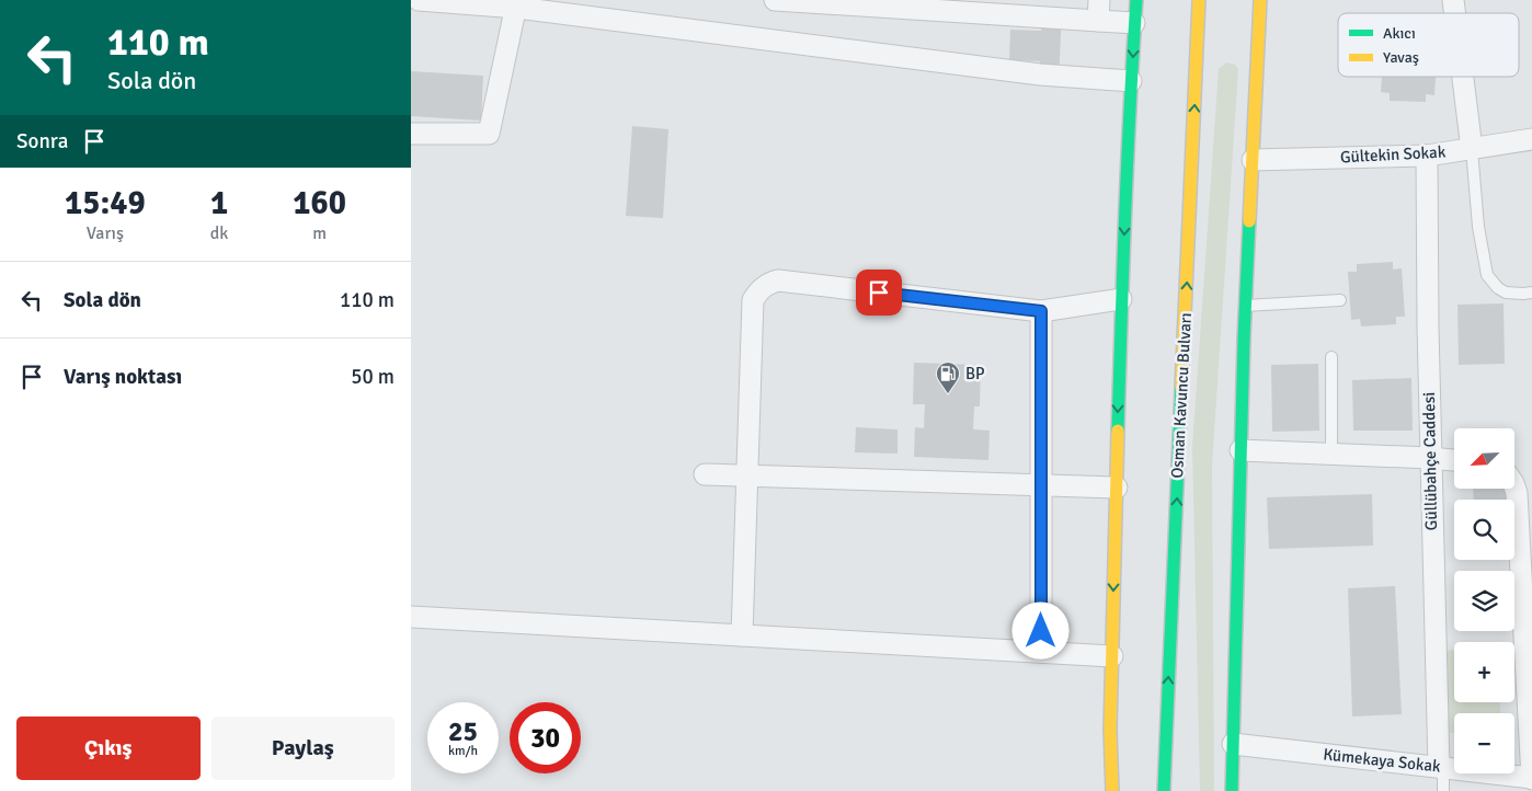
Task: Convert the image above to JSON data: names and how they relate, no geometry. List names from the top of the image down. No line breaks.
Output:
{"streets":{"main road":["Osman Kavuncu Bulvarı"],"street":["Gültekin Sokak","Güllübahçe Caddesi","Kümekaya Sokak"]},"crossings":[["Gültekin Sokak","Güllübahçe Caddesi"],["Güllübahçe Caddesi","Kümekaya Sokak"]],"places":{"fuel station":["BP"]},"legend":["Akıcı","Yavaş"],"north":"bottom left","page":{"turn":["110 m","Sola dön"],"then":"Sonra","eta":["15:49","Varış","1","dk","160","m"],"list":[{"name":"Sola dön","value":"110 m"},{"name":"Varış noktası","value":"50 m"}],"map_buttons":["+","−"],"speed":"25 km/h","limit":"30","buttons":["Çıkış","Paylaş"]}}
